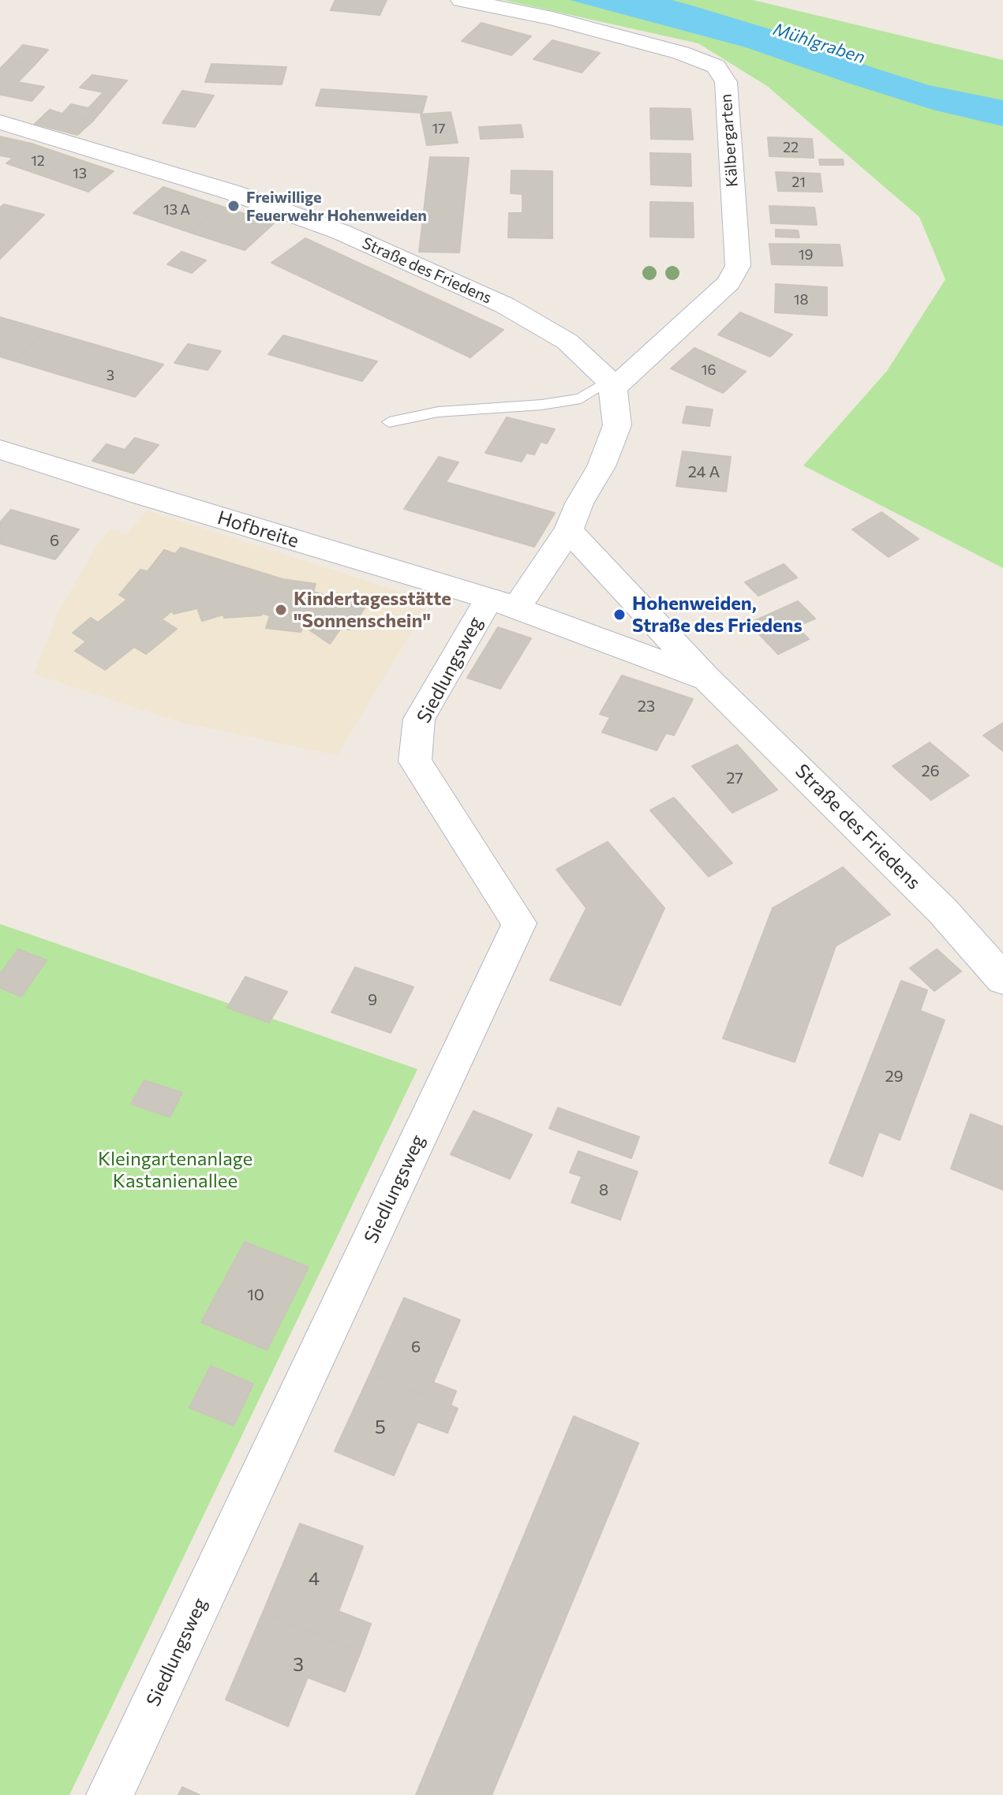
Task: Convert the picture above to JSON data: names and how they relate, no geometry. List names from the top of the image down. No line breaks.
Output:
{"streets":{"street":["Kälbergarten","Straße des Friedens","Hofbreite","Siedlungsweg"]},"crossings":[["Kälbergarten","Straße des Friedens"],["Straße des Friedens","Hofbreite"],["Straße des Friedens","Siedlungsweg"],["Hofbreite","Siedlungsweg"]],"water":["Mühlgraben"],"parks":["Kleingartenanlage Kastanienallee"],"places":["Freiwillige Feuerwehr Hohenweiden","Kindertagesstätte \"Sonnenschein\"","Hohenweiden, Straße des Friedens"],"house_numbers":["17","22","12","13","21","13 A","19","18","16","3","24 A","6","23","26","27","9","29","8","10","6","5","4","3"]}
